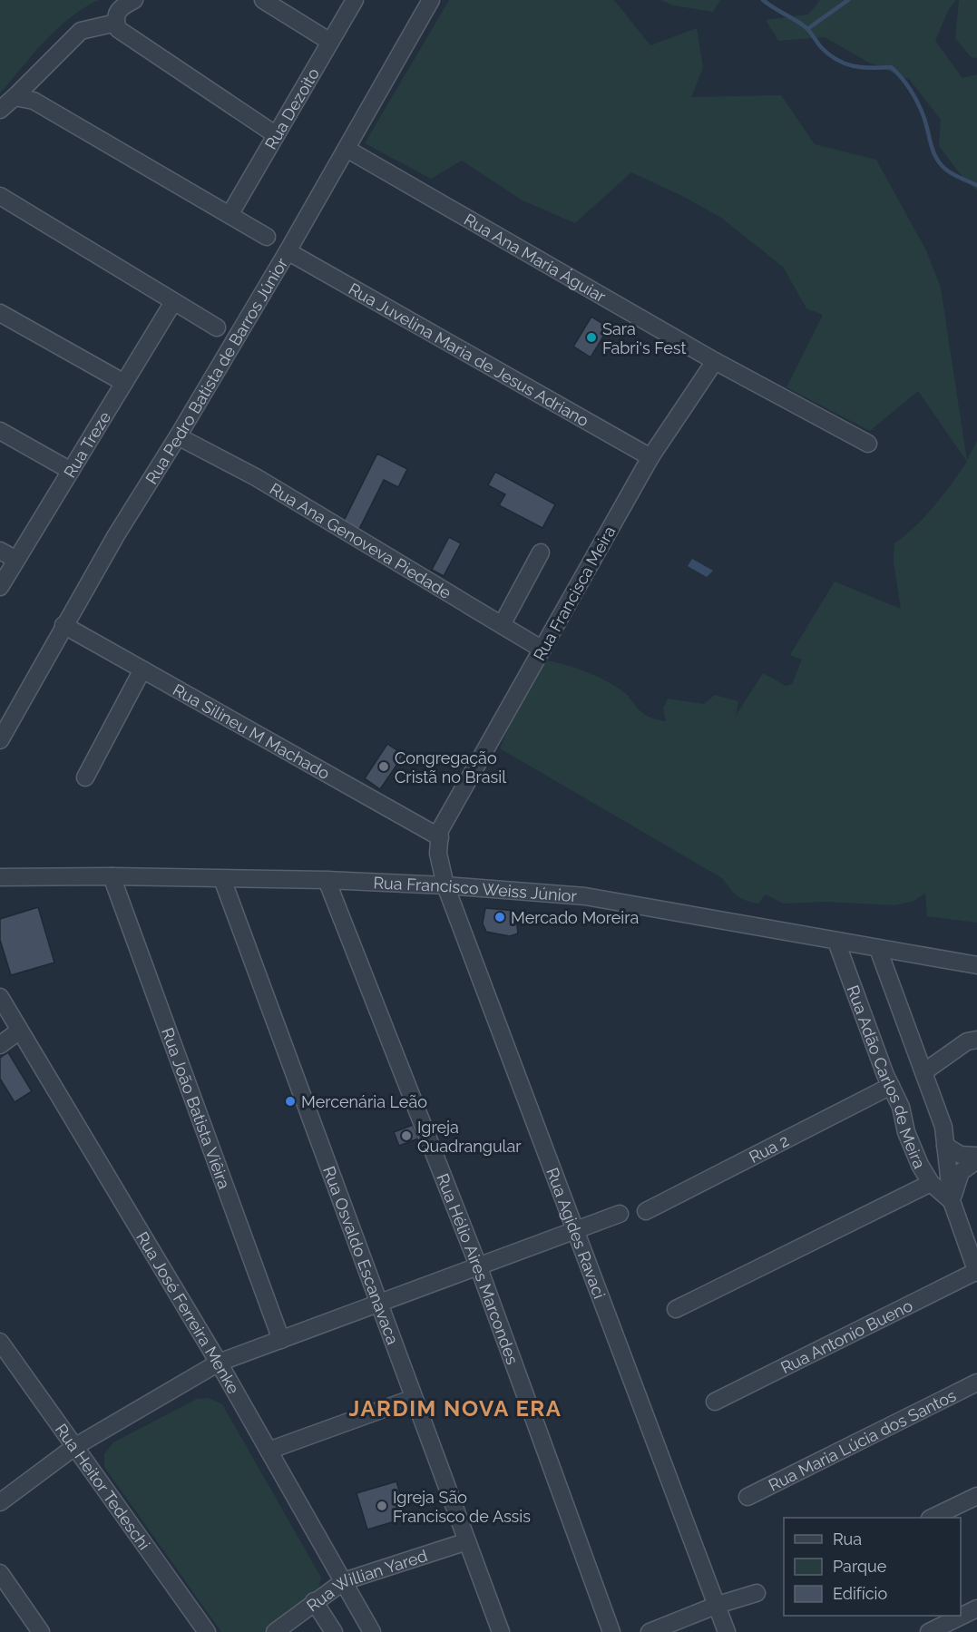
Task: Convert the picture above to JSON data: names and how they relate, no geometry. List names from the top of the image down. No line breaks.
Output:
{"streets":{"street":["Rua Dezoito","Rua Ana Maria Águiar","Rua Juvelina Maria de Jesus Adriano","Rua Pedro Batista de Barros Júnior","Rua Treze","Rua Ana Genoveva Piedade","Rua Francisca Meira","Rua Silineu M Machado","Rua Francisco Weiss Júnior","Rua Adão Carlos de Meira","Rua João Batista Viêira","Rua 2","Rua Agides Ravaci","Rua Osvaldo Escanavaca","Rua Hélio Aires Marcondes","Rua José Ferreira Menke","Rua Antonio Bueno","Rua Maria Lúcia dos Santos","Rua Heitor Tedeschi","Rua Willian Yared"]},"crossings":[["Rua Ana Maria Águiar","Rua Pedro Batista de Barros Júnior"],["Rua Ana Maria Águiar","Rua Francisca Meira"],["Rua Juvelina Maria de Jesus Adriano","Rua Pedro Batista de Barros Júnior"],["Rua Juvelina Maria de Jesus Adriano","Rua Francisca Meira"],["Rua Pedro Batista de Barros Júnior","Rua Ana Genoveva Piedade"],["Rua Pedro Batista de Barros Júnior","Rua Silineu M Machado"],["Rua Ana Genoveva Piedade","Rua Francisca Meira"],["Rua Francisca Meira","Rua Silineu M Machado"],["Rua Francisca Meira","Rua Agides Ravaci"],["Rua Silineu M Machado","Rua Agides Ravaci"],["Rua Francisco Weiss Júnior","Rua Adão Carlos de Meira"],["Rua Francisco Weiss Júnior","Rua João Batista Viêira"],["Rua Francisco Weiss Júnior","Rua Agides Ravaci"],["Rua Francisco Weiss Júnior","Rua Osvaldo Escanavaca"],["Rua Francisco Weiss Júnior","Rua Hélio Aires Marcondes"],["Rua Adão Carlos de Meira","Rua 2"],["Rua Adão Carlos de Meira","Rua Antonio Bueno"],["Rua Osvaldo Escanavaca","Rua Willian Yared"],["Rua José Ferreira Menke","Rua Willian Yared"]],"districts":["JARDIM NOVA ERA"],"places":["Sara Fabri's Fest","Congregação Cristã no Brasil","Mercado Moreira","Mercenária Leão","Igreja Quadrangular","Igreja São Francisco de Assis"],"legend":["Rua","Parque","Edifício"]}
